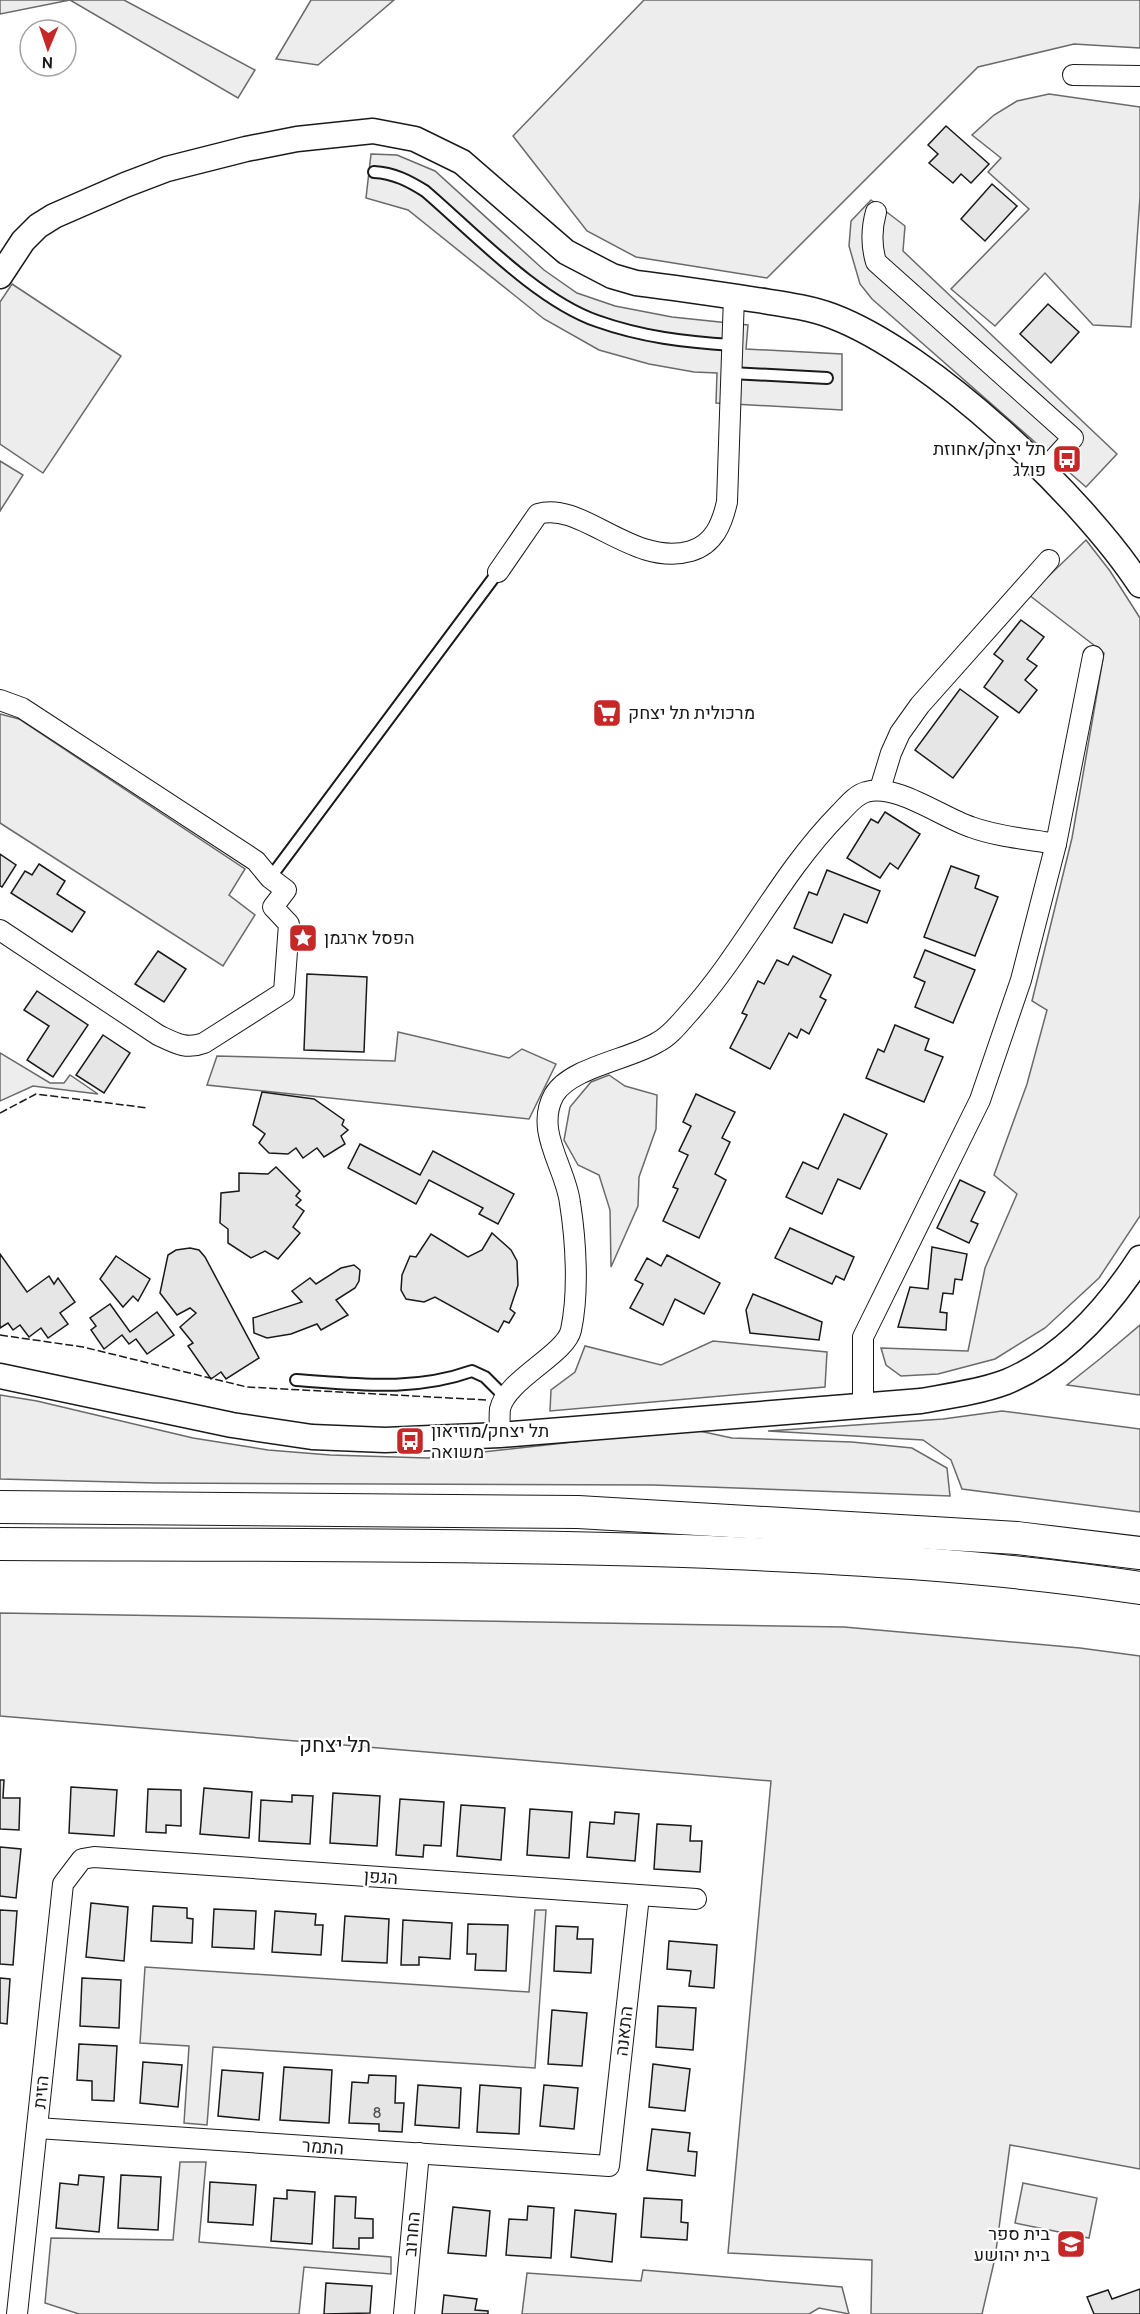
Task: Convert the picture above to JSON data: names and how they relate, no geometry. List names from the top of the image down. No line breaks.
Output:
{"streets":{"street":["הגפן","התאנה","הזית","התמר","החרוב"]},"crossings":[["הגפן","התאנה"],["הגפן","הזית"],["התאנה","התמר"],["הזית","התמר"],["התמר","החרוב"]],"districts":["תל יצחק"],"places":{"bus stop":["תל יצחק/אחוזת פולג","תל יצחק/מוזיאון משואה"],"supermarket":["מרכולית תל יצחק"],"place":["הפסל ארגמן"],"school or university":["בית ספר בית יהושע"]},"house_numbers":["8"],"north":"bottom"}
